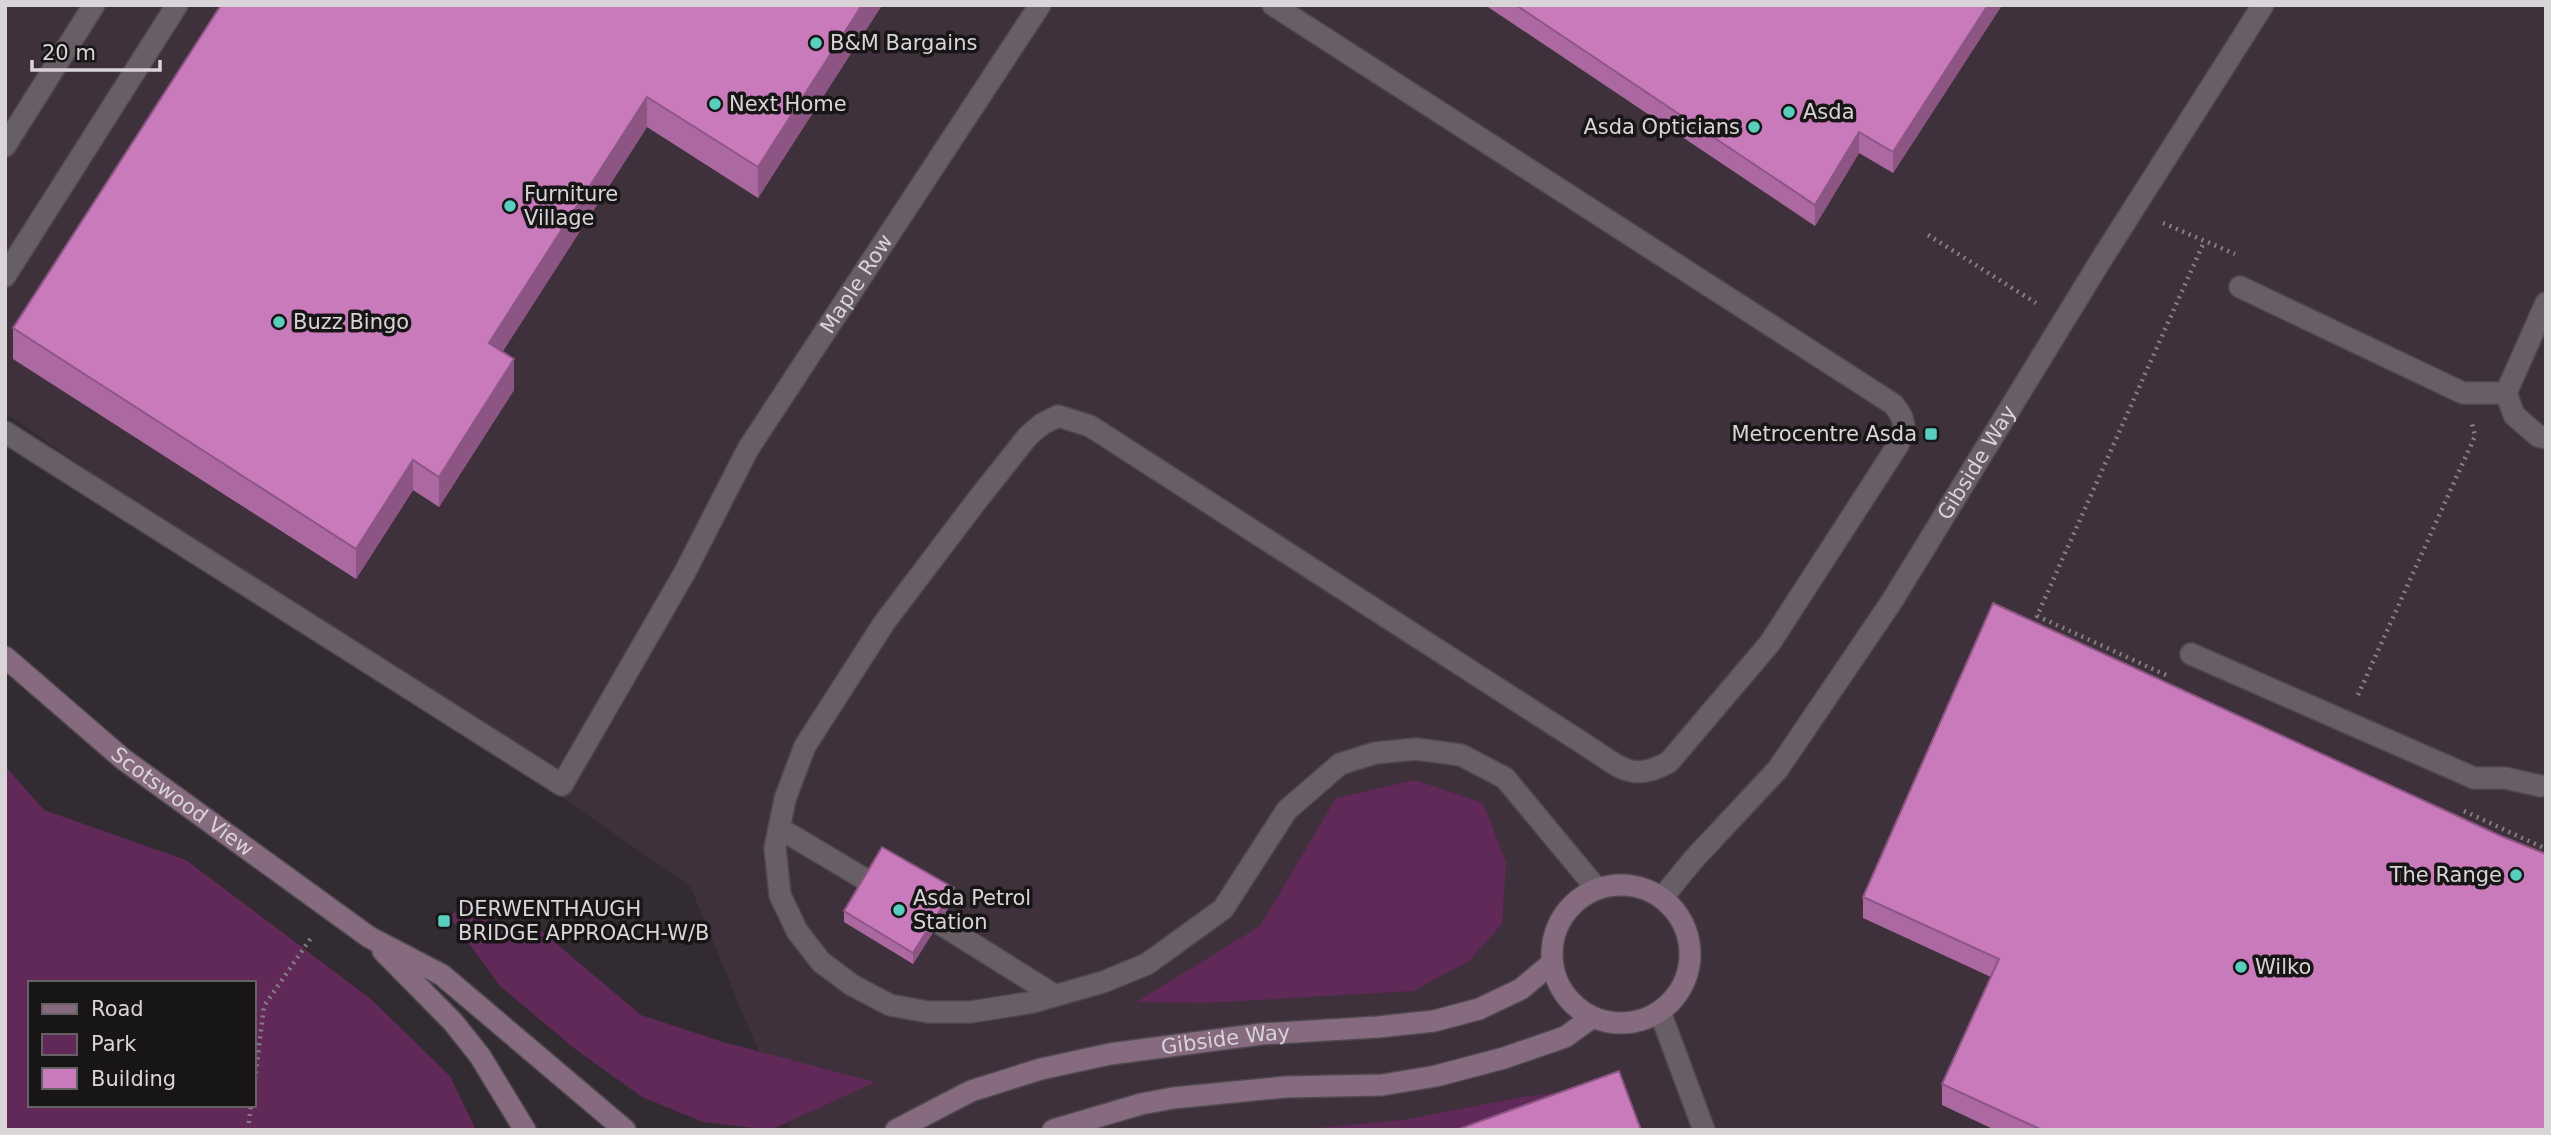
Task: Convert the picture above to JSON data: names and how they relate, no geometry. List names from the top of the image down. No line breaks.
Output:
{"streets":{"street":["Maple Row","Gibside Way","Scotswood View"]},"places":{"other":["B&M Bargains","Next Home","Asda","Asda Opticians","Furniture Village","Buzz Bingo","The Range","Asda Petrol Station","Wilko"],"transit":["Metrocentre Asda","DERWENTHAUGH BRIDGE APPROACH-W/B"]},"legend":["Road","Park","Building"],"scale_bar":"20 m"}
